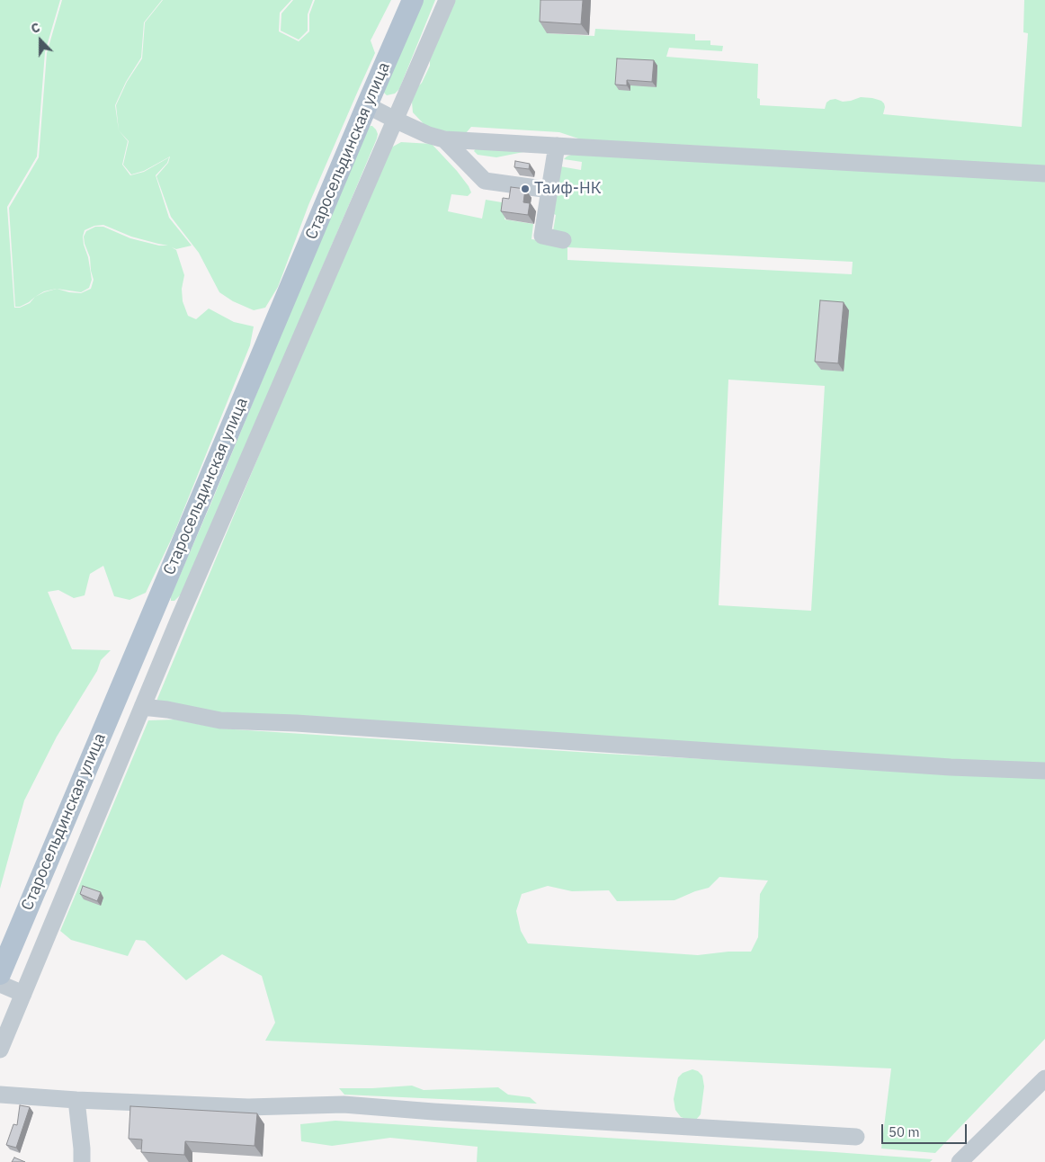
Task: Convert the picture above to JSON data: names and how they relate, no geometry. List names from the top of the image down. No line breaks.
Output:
{"streets":{"main road":["Старосельдинская улица"]},"places":["Таиф-НК"],"scale_bar":"50 m","north":"top"}
